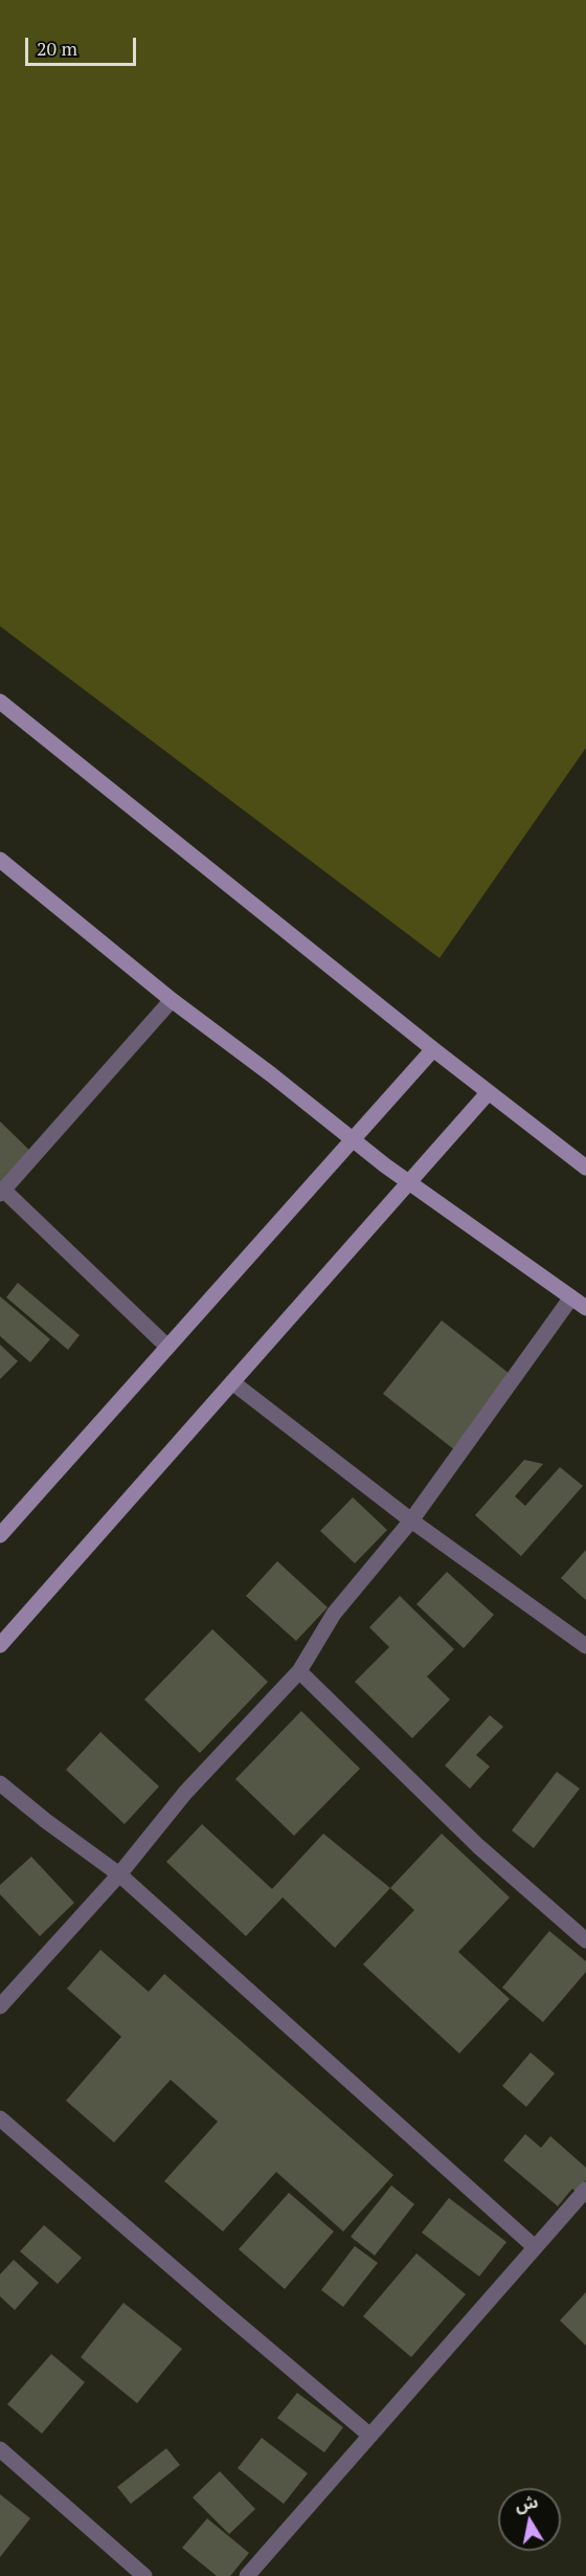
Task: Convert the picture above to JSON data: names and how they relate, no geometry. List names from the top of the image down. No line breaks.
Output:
{"scale_bar":"20 m","north":"top"}
